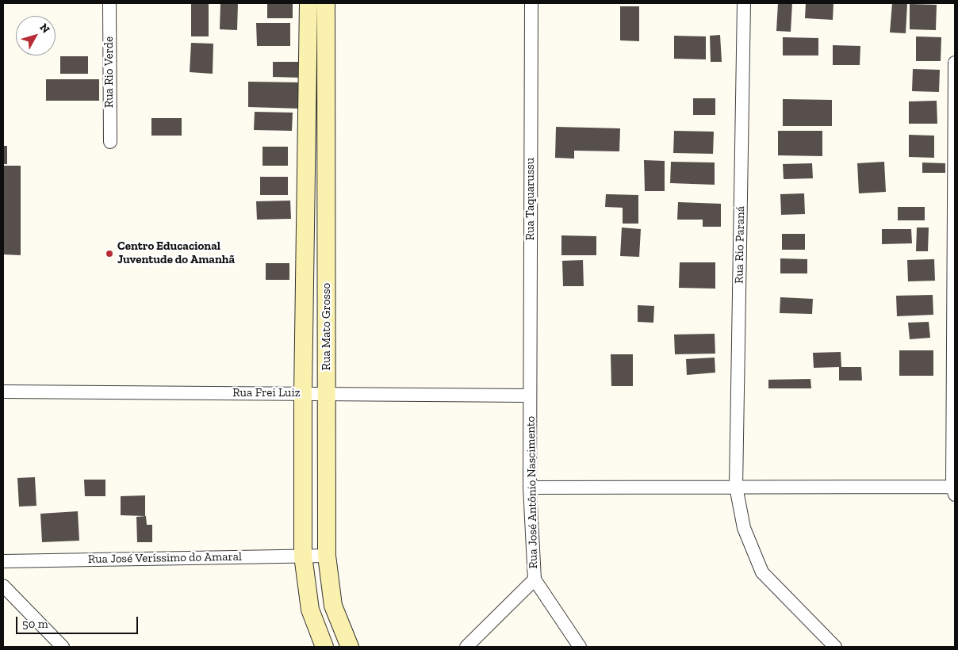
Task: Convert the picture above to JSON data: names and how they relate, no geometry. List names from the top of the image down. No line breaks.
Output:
{"streets":{"street":["Rua Rio Verde","Rua Taquarussu","Rua Rio Paraná","Rua Mato Grosso","Rua Frei Luiz","Rua José Antônio Nascimento","Rua José Veríssimo do Amaral"]},"crossings":[["Rua Taquarussu","Rua Frei Luiz"],["Rua Taquarussu","Rua José Antônio Nascimento"],["Rua Mato Grosso","Rua Frei Luiz"],["Rua Mato Grosso","Rua José Veríssimo do Amaral"],["Rua Frei Luiz","Rua José Antônio Nascimento"]],"places":["Centro Educacional Juventude do Amanhã"],"scale_bar":"50 m","north":"top right"}
